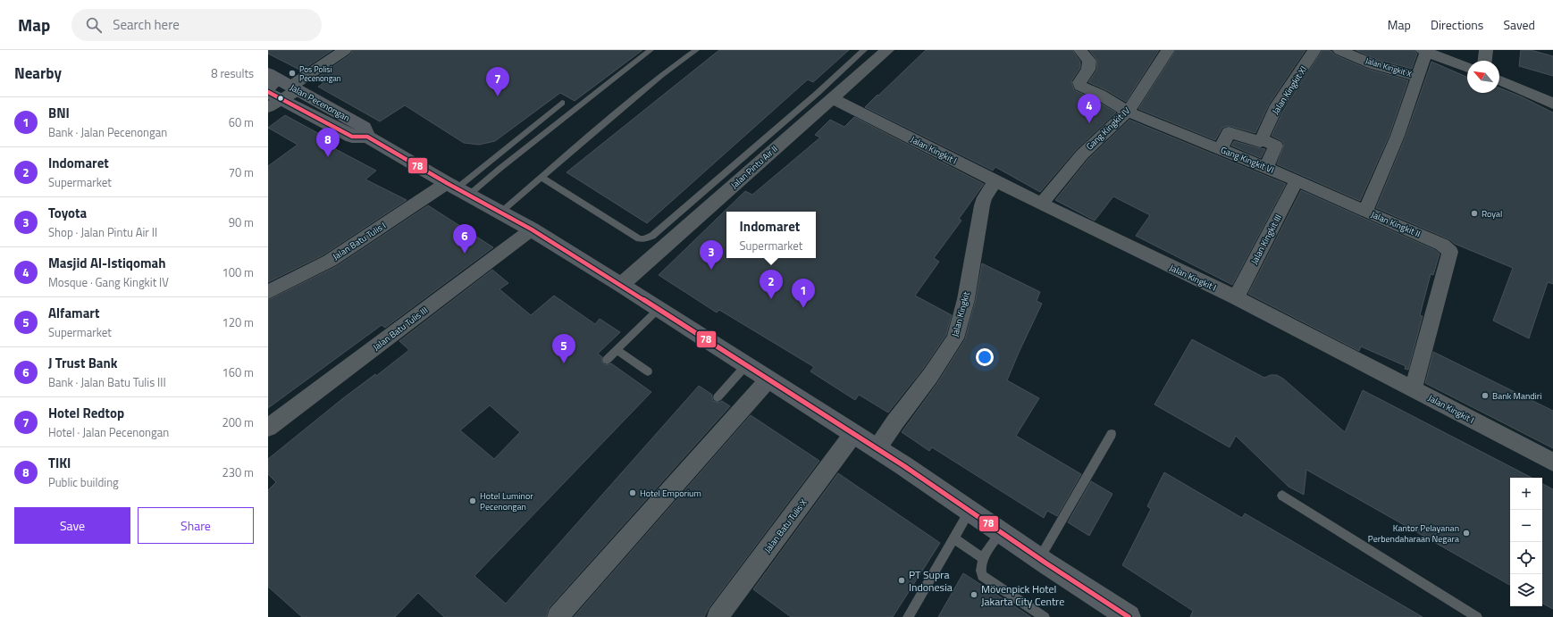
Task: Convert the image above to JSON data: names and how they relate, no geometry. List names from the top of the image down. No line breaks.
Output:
{"streets":{"street":["Jalan Kingkit X","Jalan Kingkit XI","Jalan Pecenongan","Gang Kingkit IV","Jalan Kingkit I","Gang Kingkit VI","Jalan Pintu Air II","Jalan Kingkit II","Jalan Kingkit III","Jalan Batu Tulis I","Jalan Kingkit","Jalan Batu Tulis III","Jalan Batu Tulis X"]},"crossings":[["Jalan Kingkit X","Jalan Kingkit II"],["Jalan Pecenongan","Jalan Pintu Air II"],["Jalan Pecenongan","Jalan Batu Tulis I"],["Jalan Pecenongan","Jalan Kingkit"],["Jalan Pecenongan","Jalan Batu Tulis III"],["Jalan Pecenongan","Jalan Batu Tulis X"],["Gang Kingkit IV","Jalan Kingkit I"],["Gang Kingkit IV","Gang Kingkit VI"],["Jalan Kingkit I","Jalan Pintu Air II"],["Jalan Kingkit I","Jalan Kingkit II"],["Jalan Kingkit I","Jalan Kingkit III"],["Jalan Kingkit I","Jalan Kingkit"],["Gang Kingkit VI","Jalan Kingkit II"],["Gang Kingkit VI","Jalan Kingkit III"]],"places":["Pos Polisi Pecenongan","Royal","Bank Mandiri","Hotel Emporium","Hotel Luminor Pecenongan","Kantor Pelayanan Perbendaharaan Negara","PT Supra Indonesia","Mövenpick Hotel Jakarta City Centre"],"lines":["transit line 78"],"north":"top left","page":{"header":"Map","search":"Search here","nav":["Map","Directions","Saved"],"heading":["Nearby","8 results"],"pins":["7","4","8","6","3","2","1","5"],"list":[{"mark":"1","name":"BNI","note":"Bank · Jalan Pecenongan","value":"60 m"},{"mark":"2","name":"Indomaret","note":"Supermarket","value":"70 m"},{"mark":"3","name":"Toyota","note":"Shop · Jalan Pintu Air II","value":"90 m"},{"mark":"4","name":"Masjid Al-Istiqomah","note":"Mosque · Gang Kingkit IV","value":"100 m"},{"mark":"5","name":"Alfamart","note":"Supermarket","value":"120 m"},{"mark":"6","name":"J Trust Bank","note":"Bank · Jalan Batu Tulis III","value":"160 m"},{"mark":"7","name":"Hotel Redtop","note":"Hotel · Jalan Pecenongan","value":"200 m"},{"mark":"8","name":"TIKI","note":"Public building","value":"230 m"}],"popup":["Indomaret","Supermarket"],"map_buttons":["+","−"],"buttons":["Save","Share"]}}
